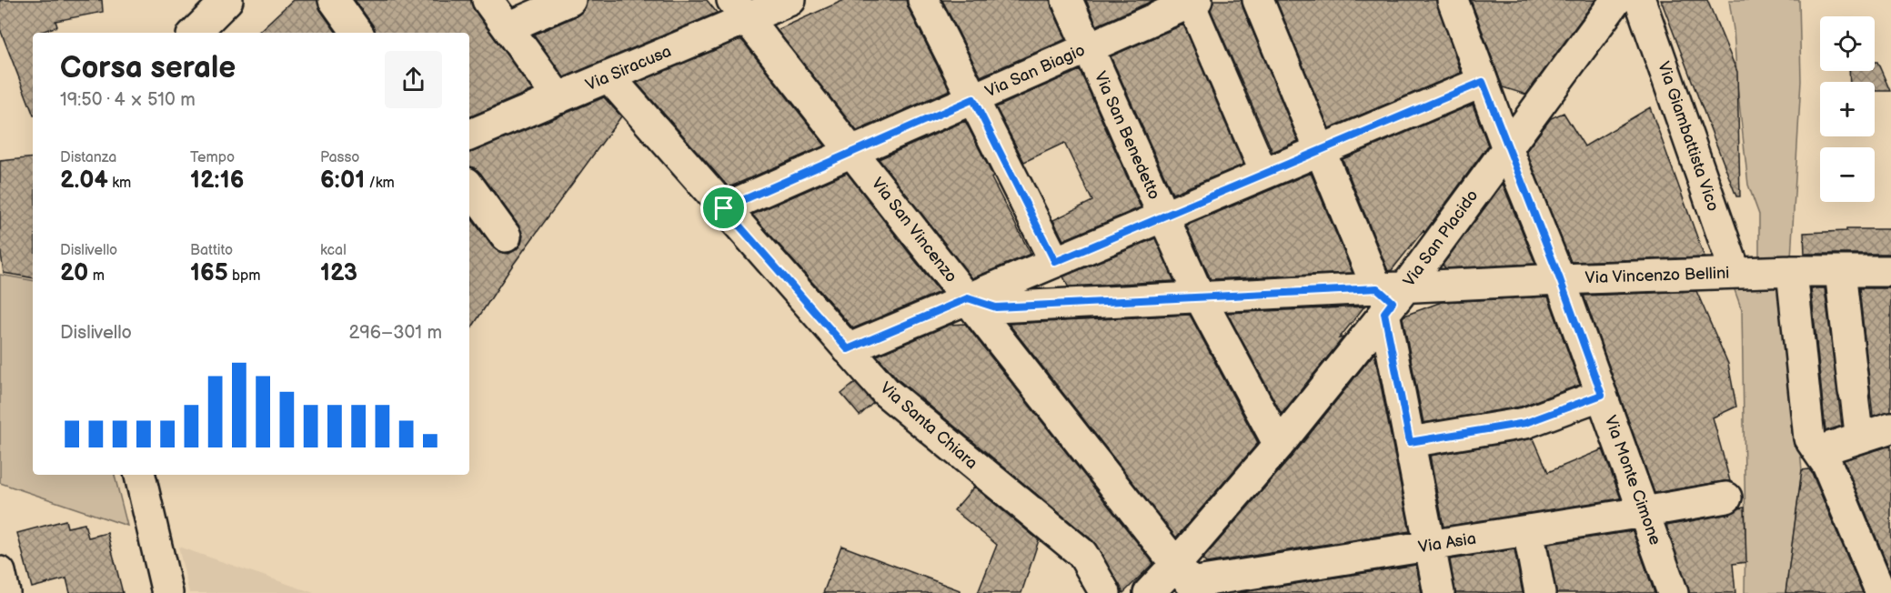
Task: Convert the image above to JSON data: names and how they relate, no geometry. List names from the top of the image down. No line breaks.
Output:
{"streets":{"street":["Via Siracusa","Via San Biagio","Via San Benedetto","Via Giambattista Vico","Via San Vincenzo","Via San Placido","Via Vincenzo Bellini","Via Santa Chiara","Via Monte Cimone","Via Asia"]},"crossings":[["Via Siracusa","Via San Vincenzo"],["Via Siracusa","Via Santa Chiara"],["Via San Biagio","Via San Benedetto"],["Via San Biagio","Via San Vincenzo"],["Via San Biagio","Via Santa Chiara"],["Via San Benedetto","Via San Placido"],["Via San Benedetto","Via Vincenzo Bellini"],["Via Giambattista Vico","Via Vincenzo Bellini"],["Via San Vincenzo","Via San Placido"],["Via San Vincenzo","Via Vincenzo Bellini"],["Via San Vincenzo","Via Asia"],["Via San Placido","Via Vincenzo Bellini"],["Via San Placido","Via Monte Cimone"],["Via San Placido","Via Asia"],["Via Vincenzo Bellini","Via Monte Cimone"],["Via Monte Cimone","Via Asia"]],"page":{"map_buttons":["+","−"],"heading":["Corsa serale","19:50 · 4 × 510 m"],"stats":[["Distanza","2.04 km"],["Tempo","12:16"],["Passo","6:01 /km"],["Dislivello","20 m"],["Battito","165 bpm"],["kcal","123"]],"chart":["Dislivello","296–301 m"]}}
